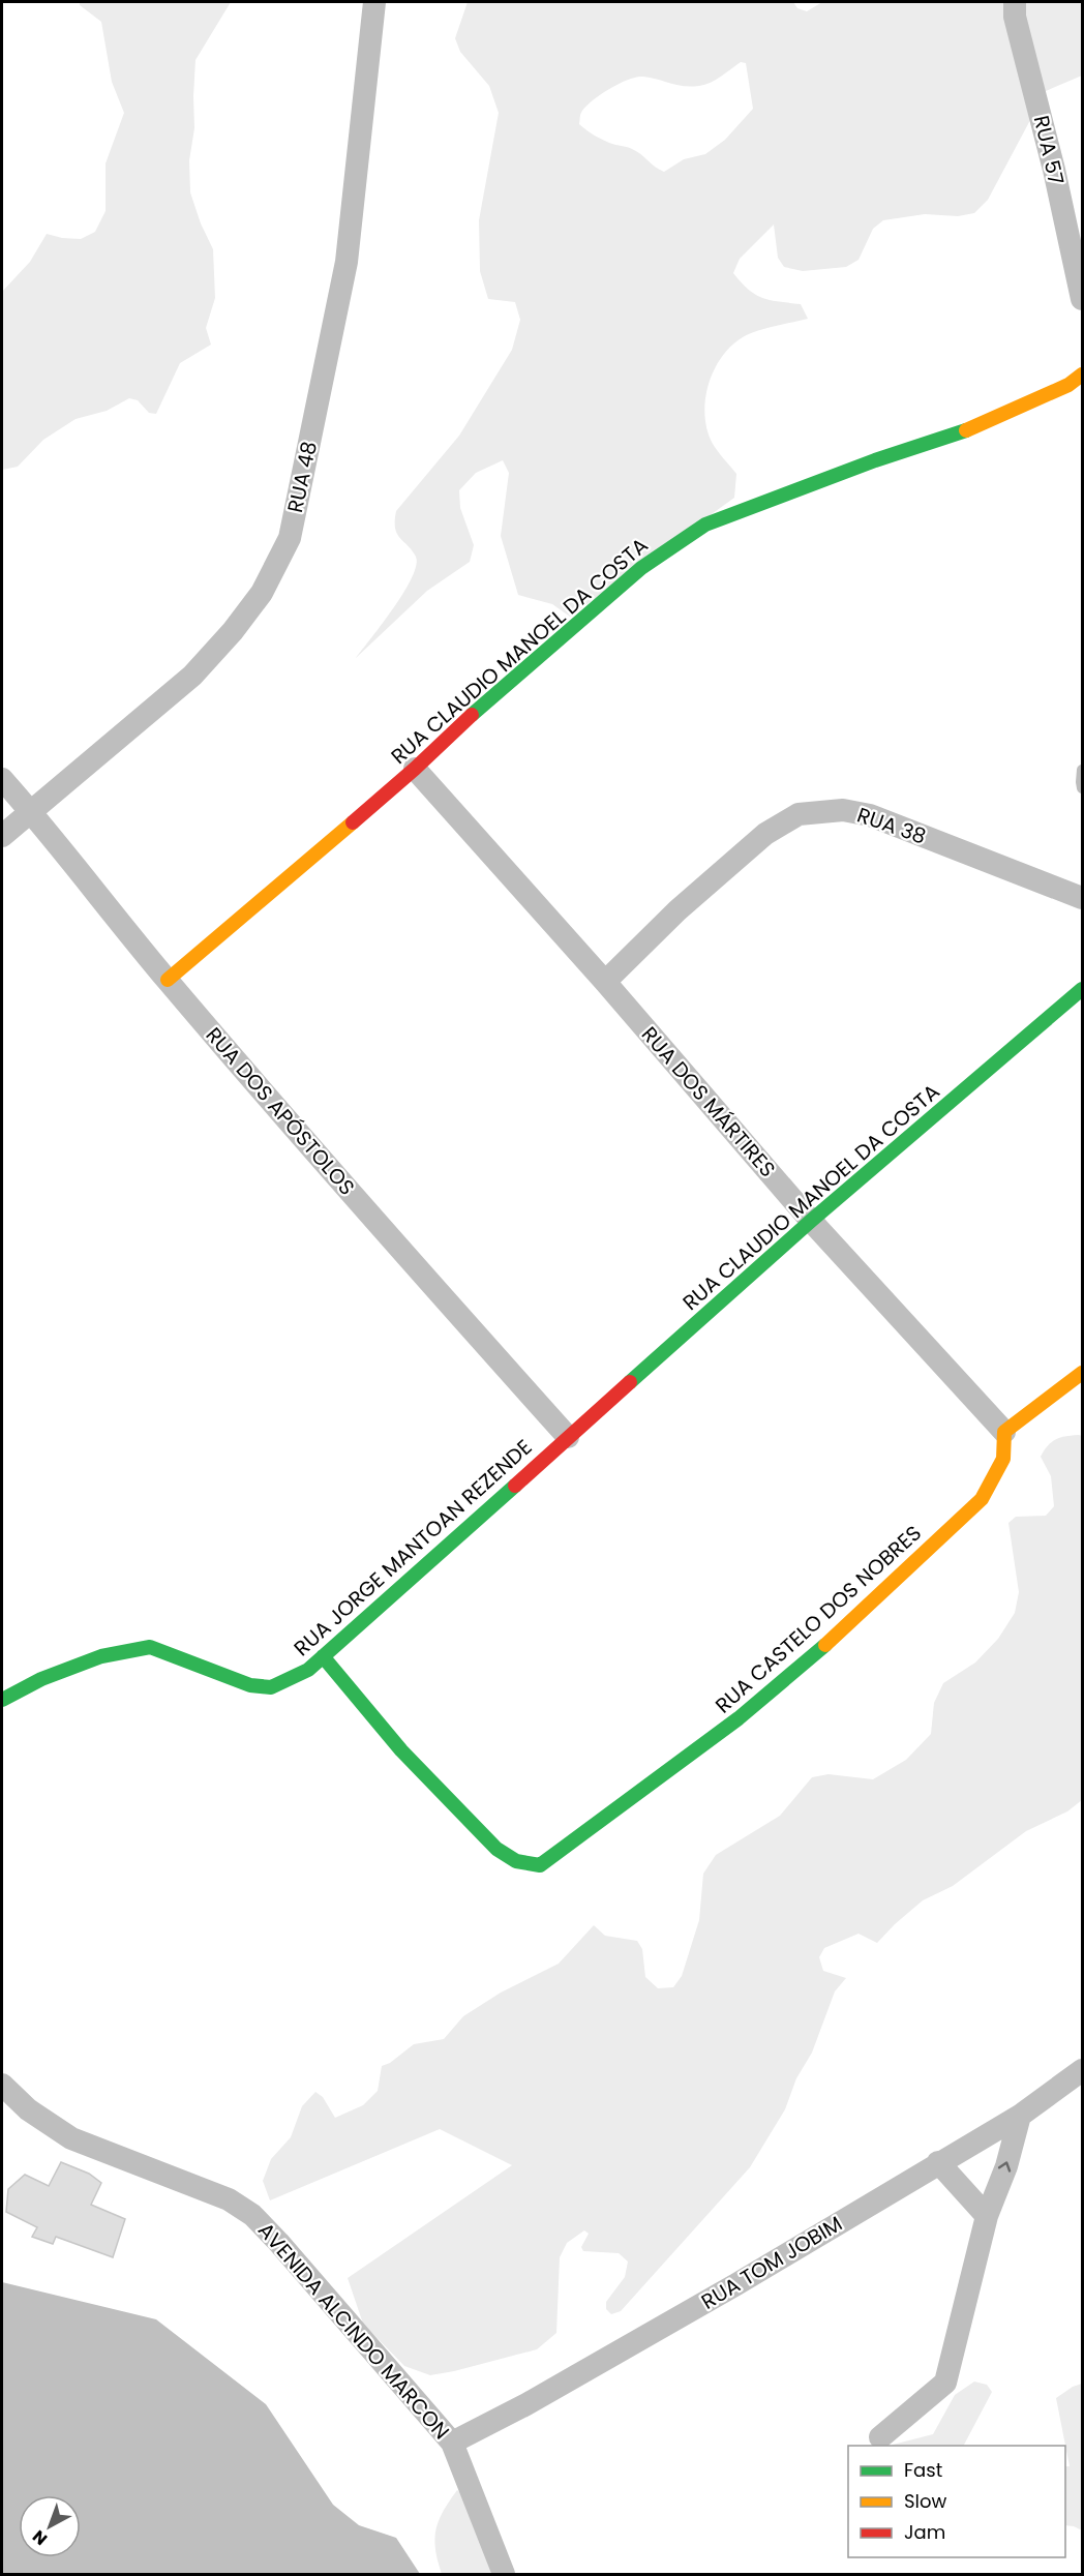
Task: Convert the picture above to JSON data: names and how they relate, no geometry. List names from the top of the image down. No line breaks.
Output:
{"streets":{"street":["RUA 57","RUA 48","RUA CLAUDIO MANOEL DA COSTA","RUA 38","RUA DOS MÁRTIRES","RUA DOS APÓSTOLOS","RUA JORGE MANTOAN REZENDE","RUA CASTELO DOS NOBRES","RUA TOM JOBIM","AVENIDA ALCINDO MARCON"]},"crossings":[["RUA 48","RUA DOS APÓSTOLOS"],["RUA CLAUDIO MANOEL DA COSTA","RUA DOS MÁRTIRES"],["RUA CLAUDIO MANOEL DA COSTA","RUA DOS APÓSTOLOS"],["RUA CLAUDIO MANOEL DA COSTA","RUA JORGE MANTOAN REZENDE"],["RUA 38","RUA DOS MÁRTIRES"],["RUA DOS MÁRTIRES","RUA CASTELO DOS NOBRES"],["RUA DOS APÓSTOLOS","RUA JORGE MANTOAN REZENDE"],["RUA JORGE MANTOAN REZENDE","RUA CASTELO DOS NOBRES"],["RUA TOM JOBIM","AVENIDA ALCINDO MARCON"]],"legend":["Fast","Slow","Jam"],"north":"bottom left"}
